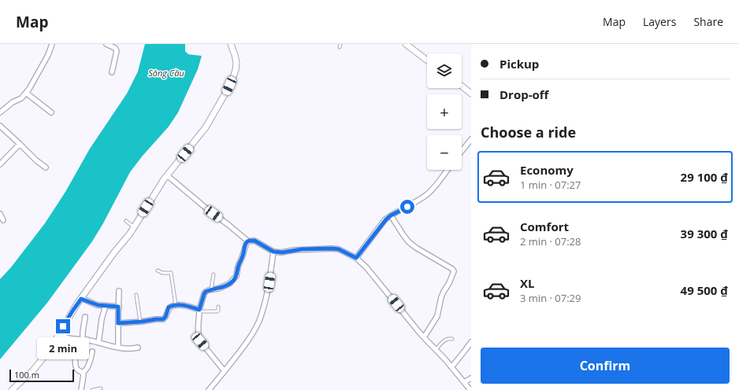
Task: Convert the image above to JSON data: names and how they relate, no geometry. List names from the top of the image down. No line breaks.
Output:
{"water":["Sông Cầu"],"scale_bar":"100 m","page":{"header":"Map","nav":["Map","Layers","Share"],"banner":["Pickup","Drop-off"],"map_buttons":["+","−"],"heading":"Choose a ride","list":[{"name":"Economy","note":"1 min · 07:27","value":"29 100 ₫"},{"name":"Comfort","note":"2 min · 07:28","value":"39 300 ₫"},{"name":"XL","note":"3 min · 07:29","value":"49 500 ₫"}],"bubble":"2 min","buttons":"Confirm","scale":"100 m"}}
